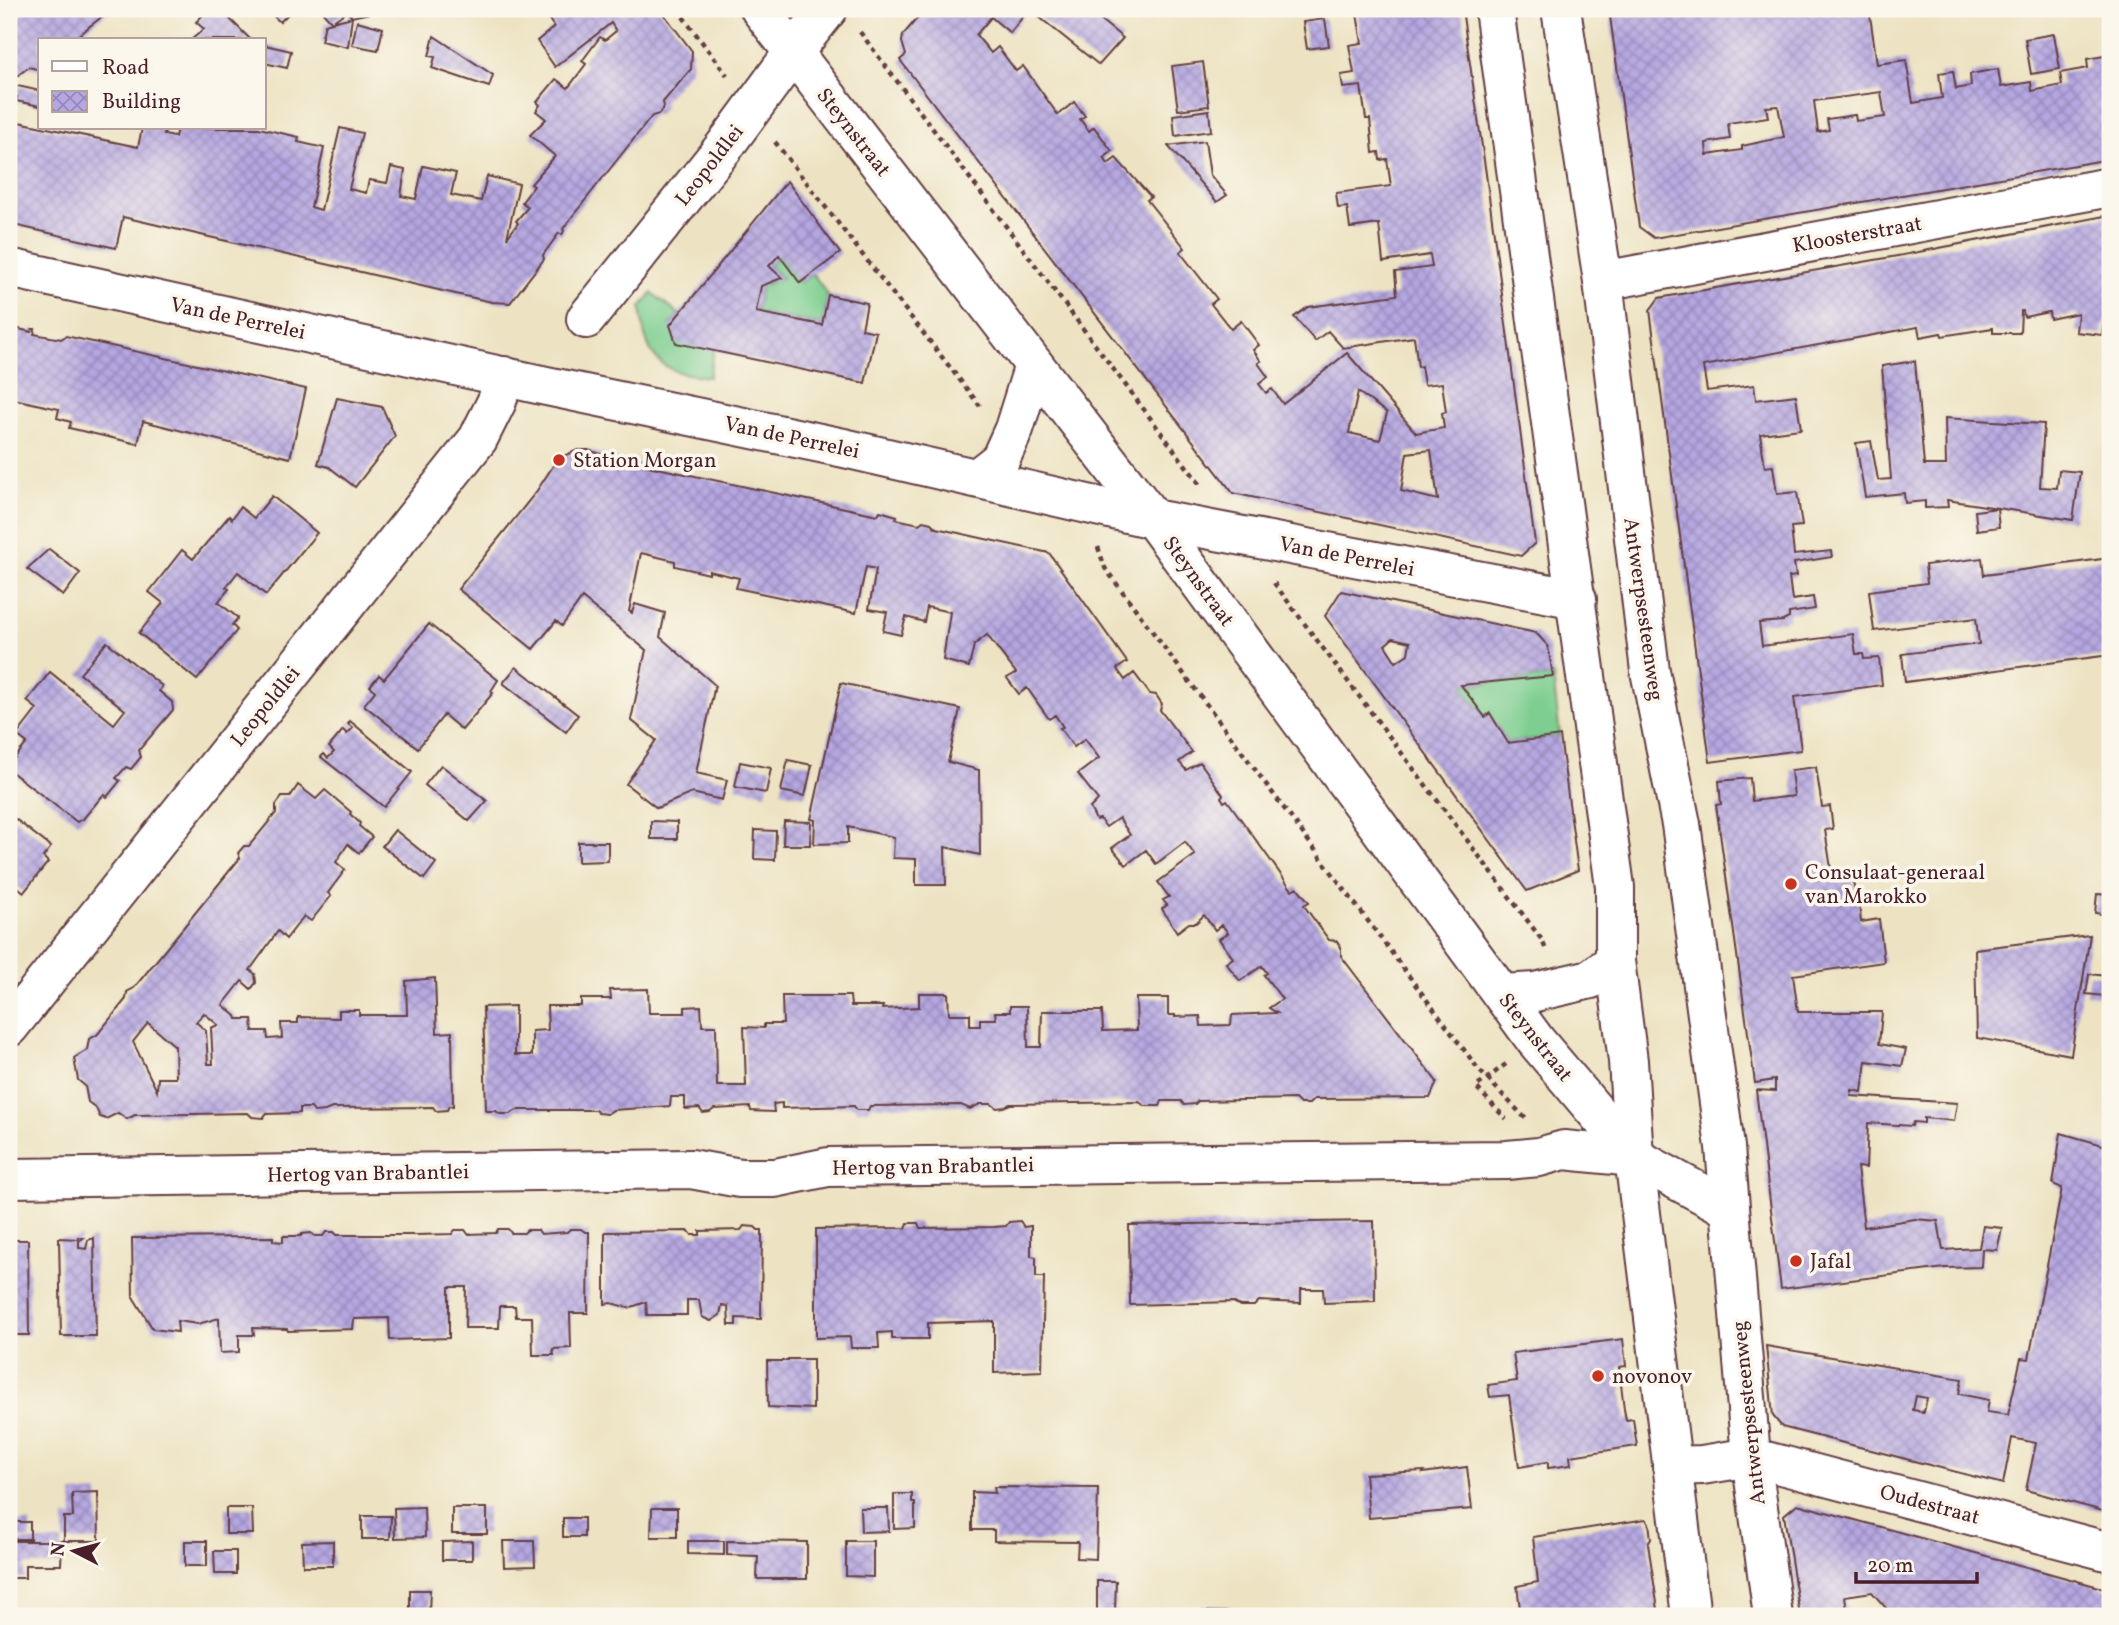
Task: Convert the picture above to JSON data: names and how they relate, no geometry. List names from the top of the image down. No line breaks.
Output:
{"streets":{"street":["Steynstraat","Leopoldlei","Kloosterstraat","Van de Perrelei","Antwerpsesteenweg","Hertog van Brabantlei","Oudestraat"]},"crossings":[["Steynstraat","Leopoldlei"],["Steynstraat","Van de Perrelei"],["Steynstraat","Hertog van Brabantlei"],["Leopoldlei","Van de Perrelei"],["Kloosterstraat","Antwerpsesteenweg"],["Antwerpsesteenweg","Oudestraat"]],"places":["Station Morgan","Consulaat-generaal van Marokko","Jafal","novonov"],"legend":["Road","Building"],"scale_bar":"20 m","north":"left"}
